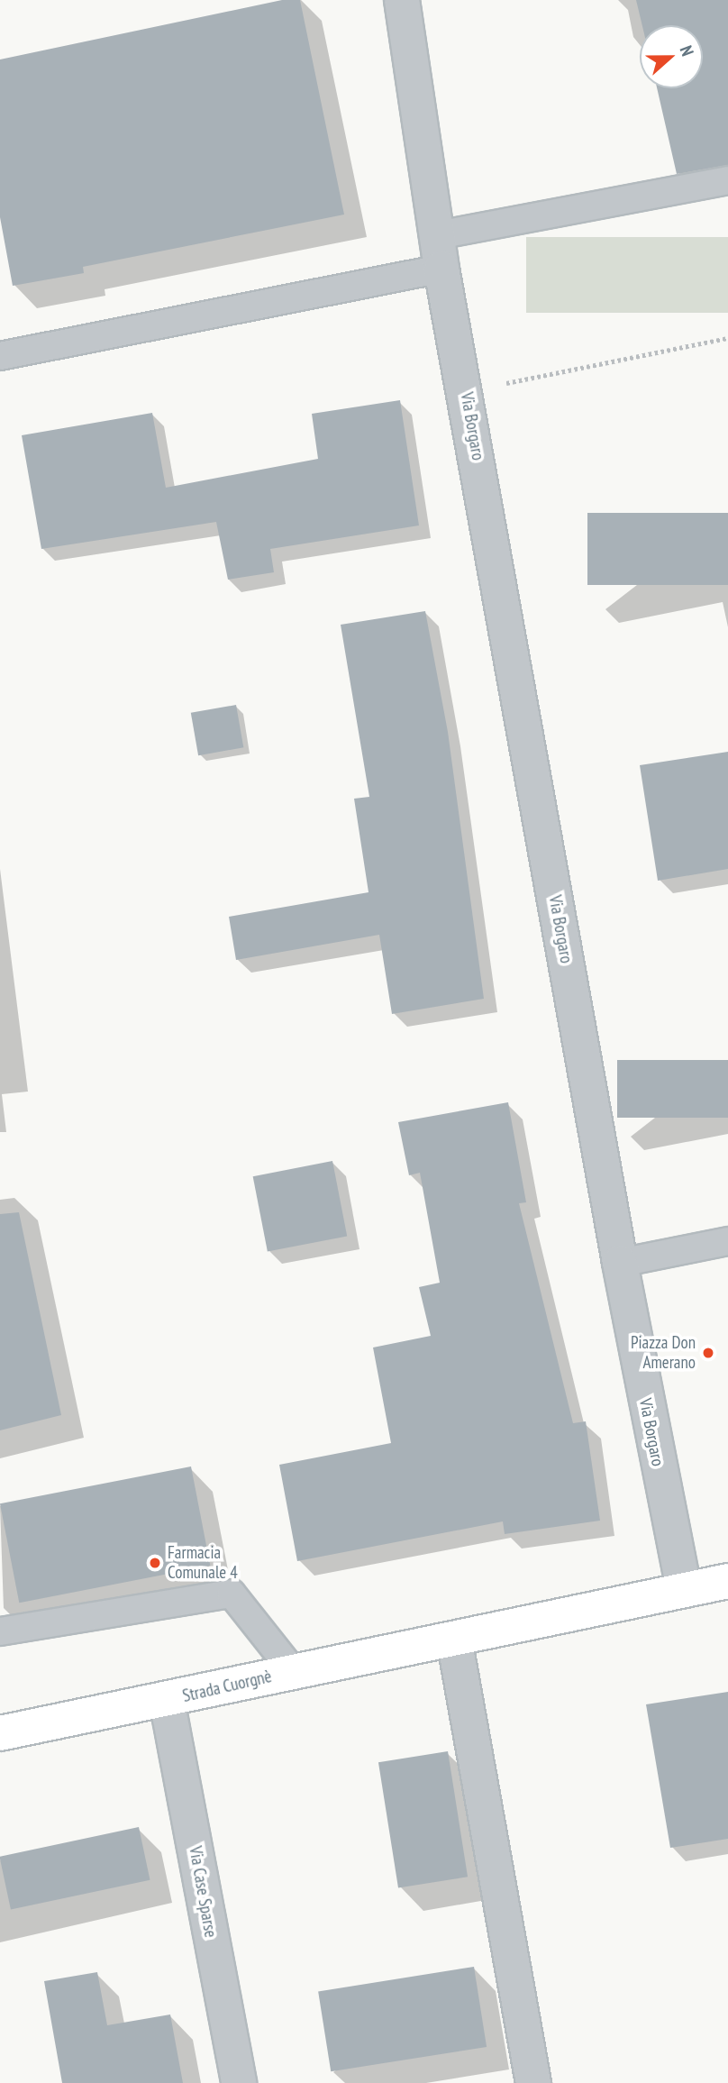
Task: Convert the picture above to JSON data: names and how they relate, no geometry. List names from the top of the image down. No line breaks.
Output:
{"streets":{"main road":["Strada Cuorgnè"],"street":["Via Borgaro","Via Case Sparse"]},"crossings":[["Via Borgaro","Strada Cuorgnè"],["Strada Cuorgnè","Via Case Sparse"]],"places":["Piazza Don Amerano","Farmacia Comunale 4"],"north":"right"}
